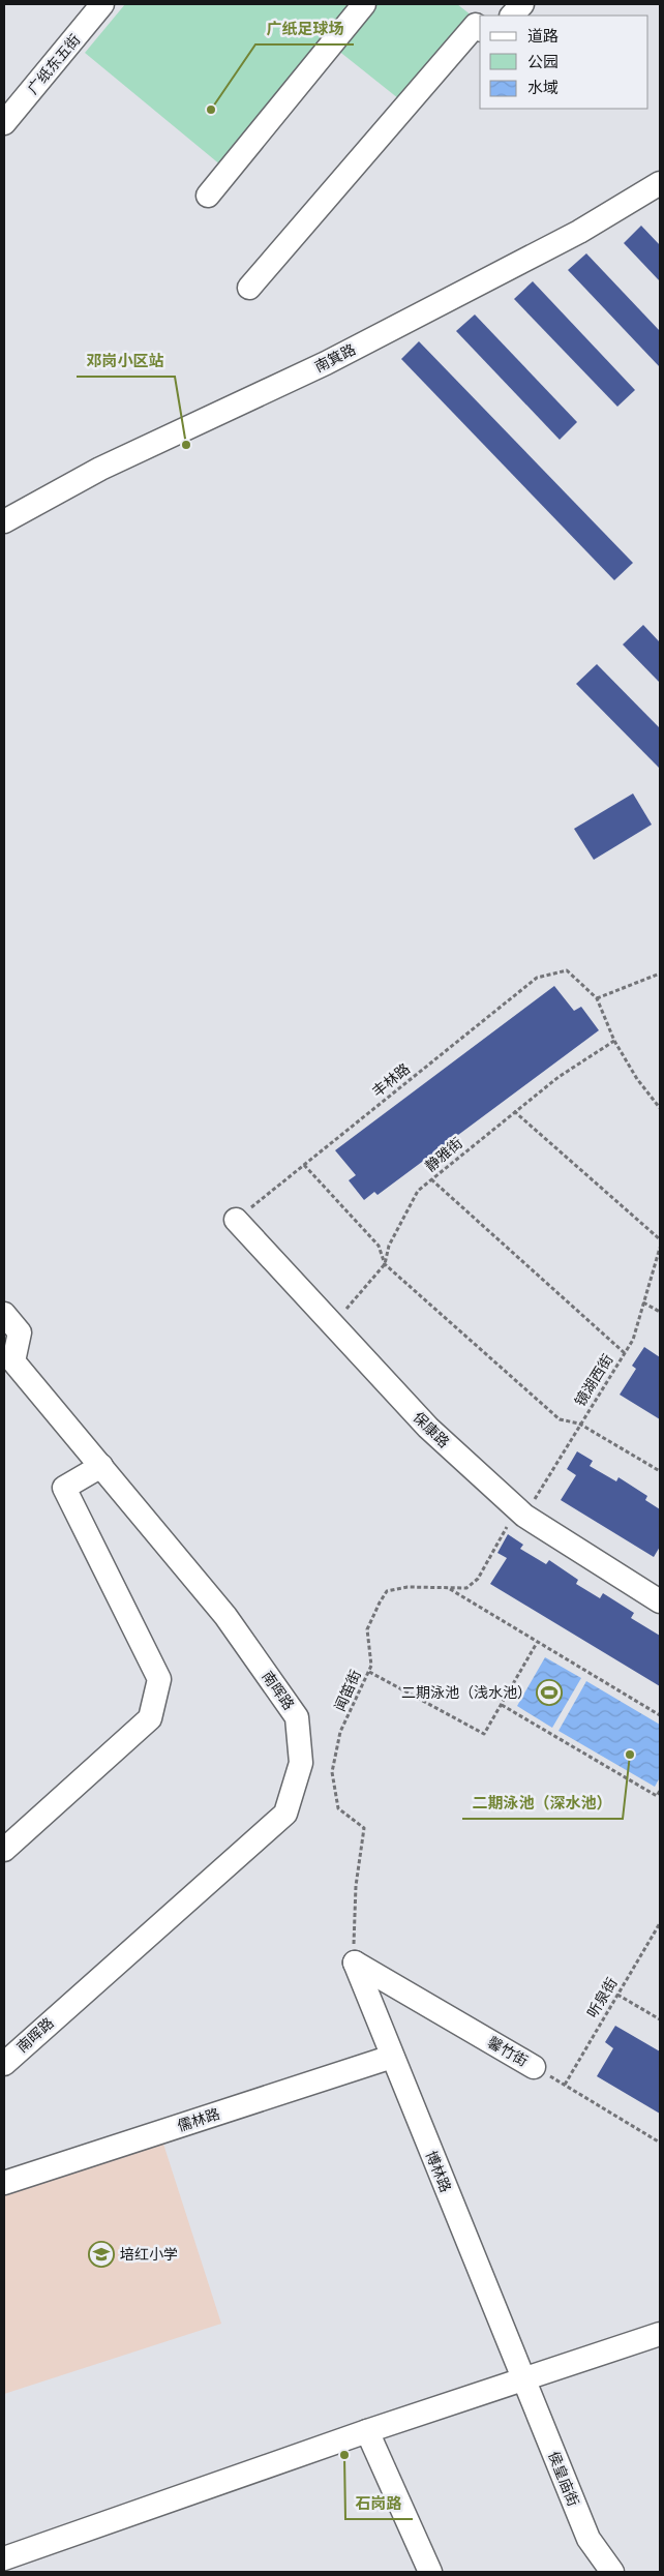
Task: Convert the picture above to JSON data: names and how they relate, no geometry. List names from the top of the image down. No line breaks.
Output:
{"streets":{"street":["广纸东五街","南箕路","保康路","南晖路","馨竹街","儒林路","博林路","侯皇庙街"],"path":["丰林路","静雅街","镜湖西街","闻笛街","听泉街"]},"crossings":[["丰林路","保康路"],["静雅街","保康路"],["镜湖西街","保康路"],["镜湖西街","闻笛街"],["保康路","闻笛街"],["闻笛街","馨竹街"],["闻笛街","博林路"],["听泉街","馨竹街"],["馨竹街","博林路"],["儒林路","博林路"],["博林路","侯皇庙街"]],"places":{"other":["广纸足球场","邓岗小区站","二期泳池（深水池）","石岗路"],"sports":["二期泳池（浅水池）"],"school or university":["培红小学"]},"legend":["道路","公园","水域"]}
